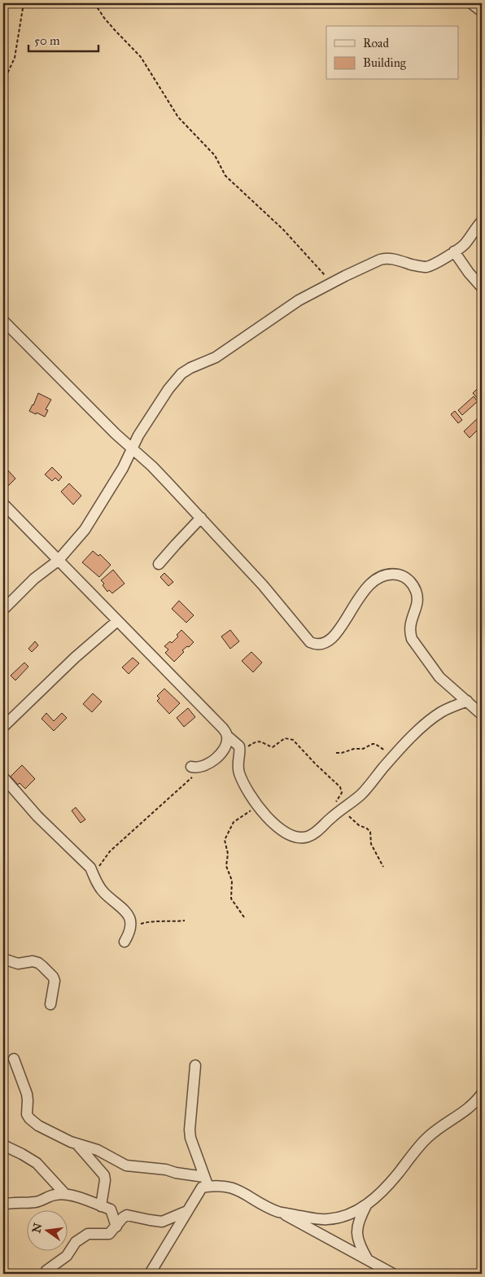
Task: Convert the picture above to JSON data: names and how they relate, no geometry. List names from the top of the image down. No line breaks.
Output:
{"legend":["Road","Building"],"scale_bar":"50 m","north":"left"}
